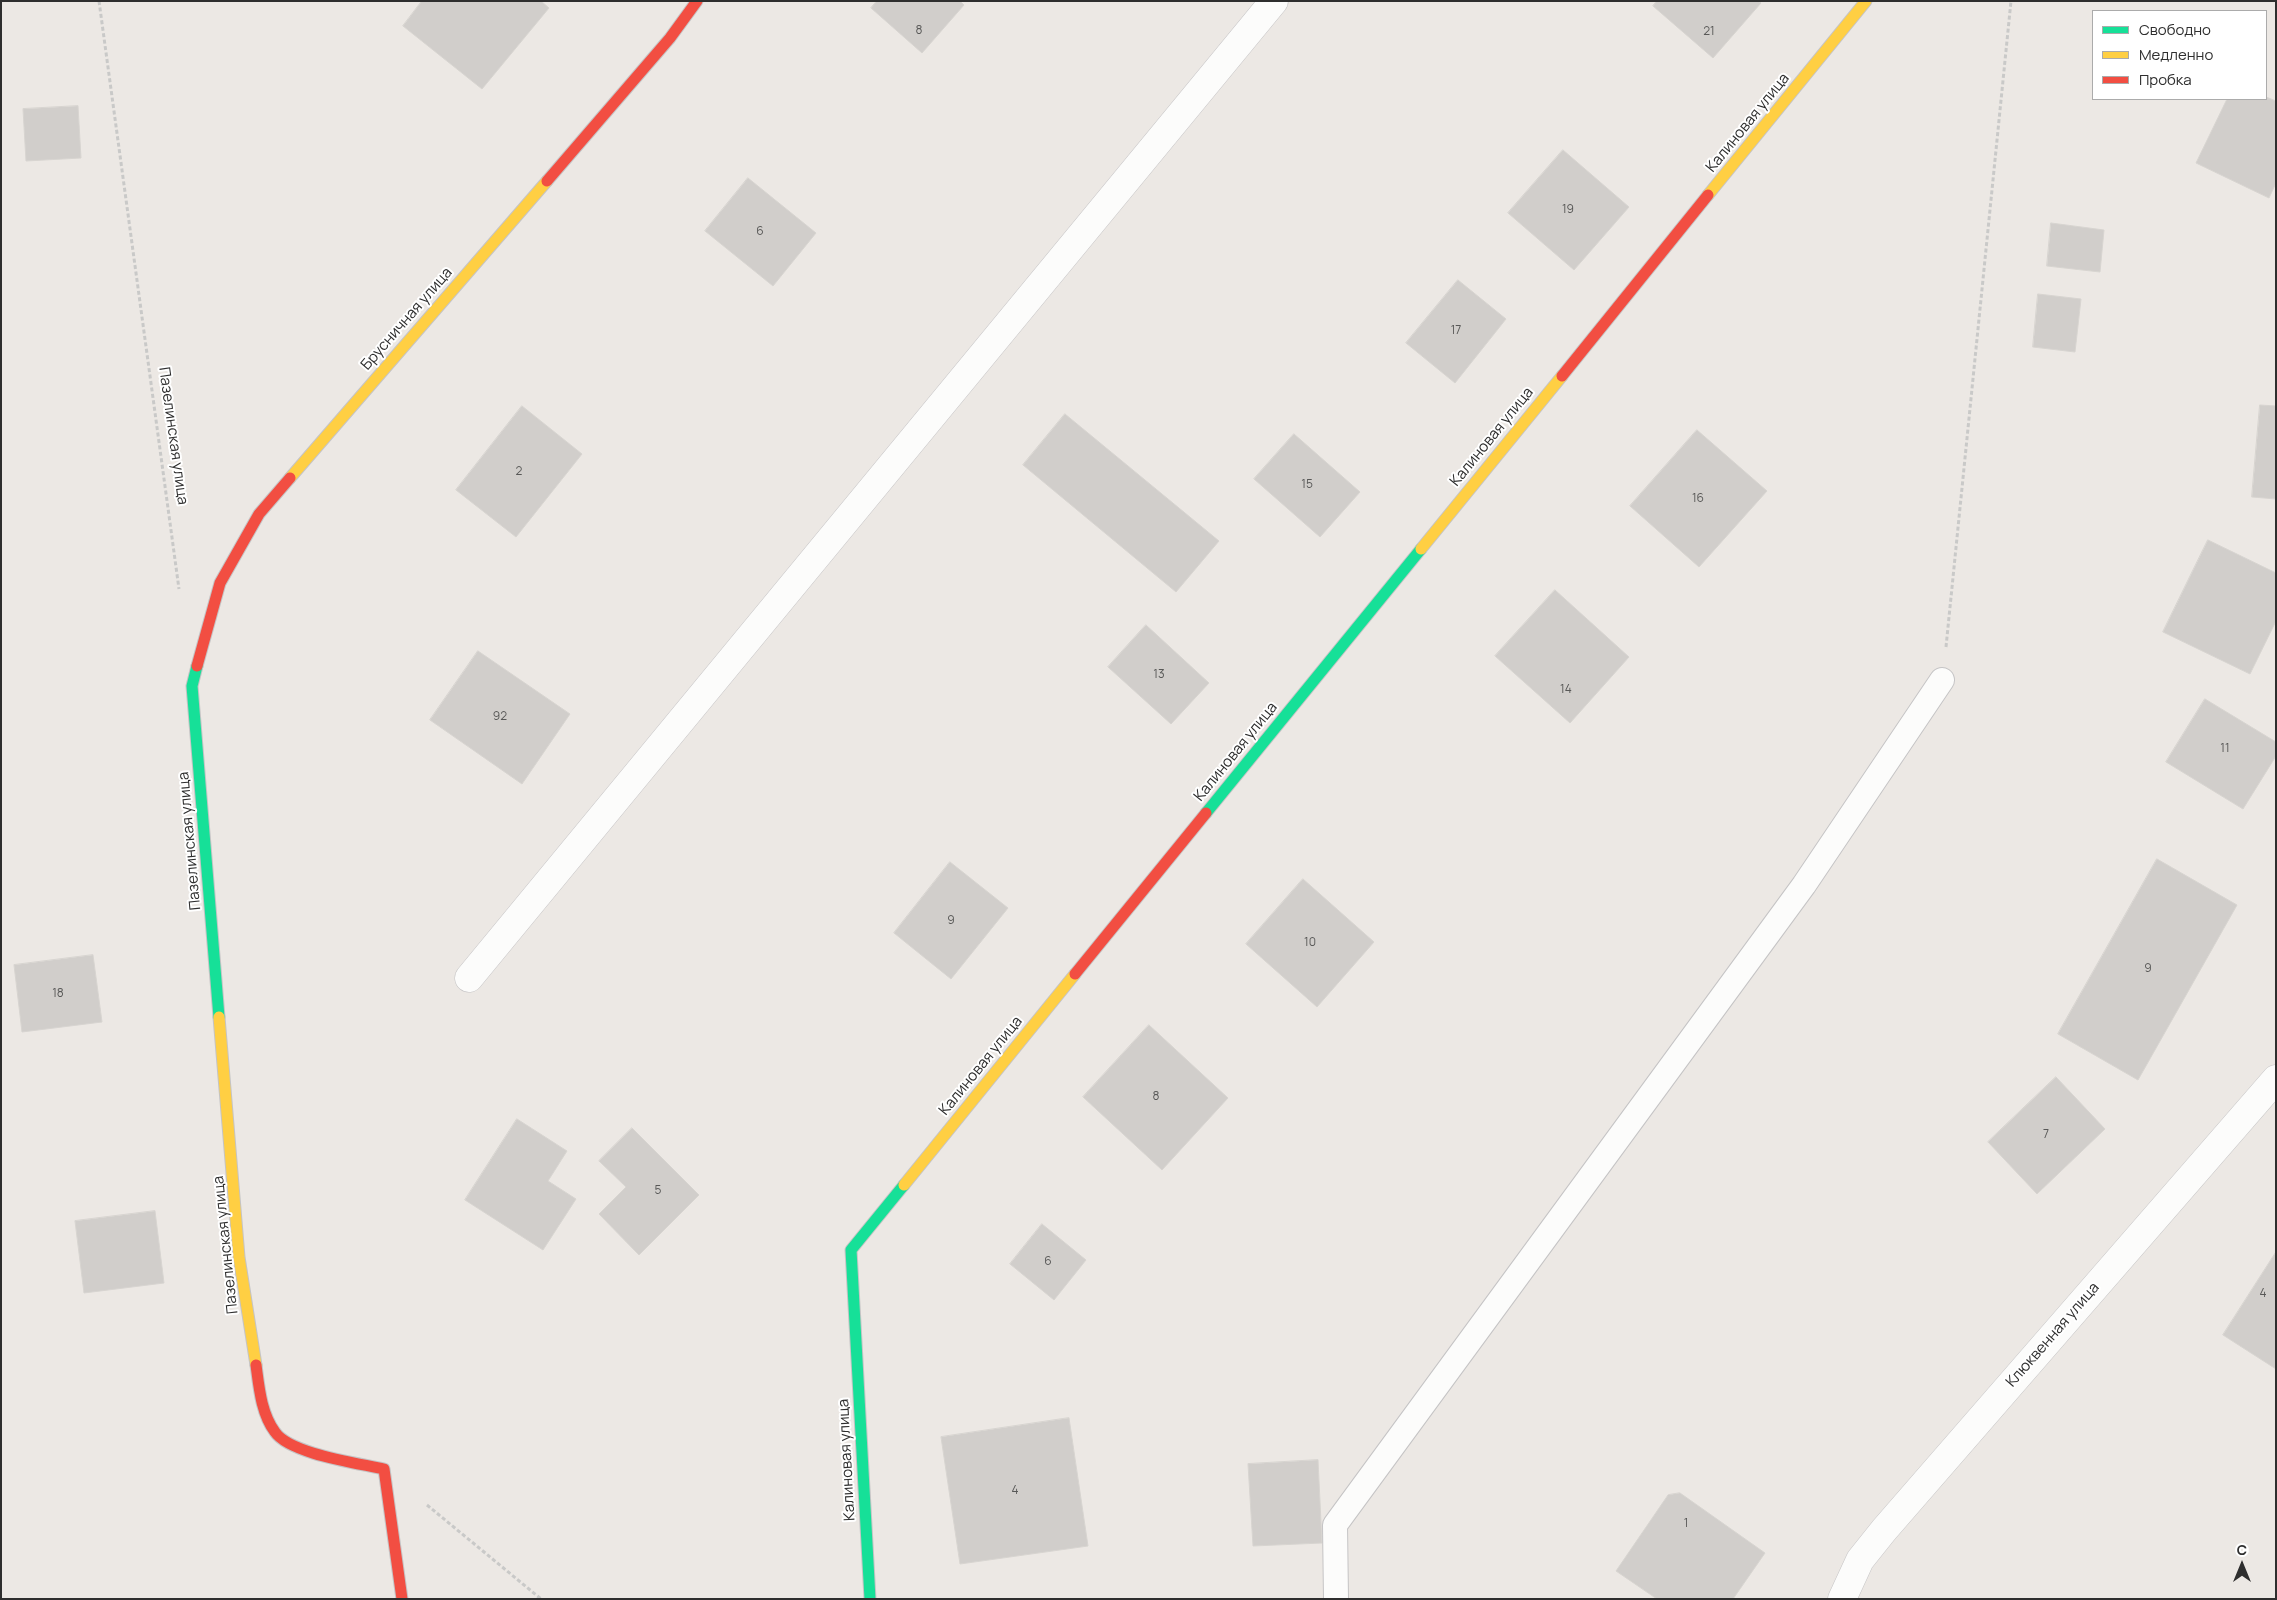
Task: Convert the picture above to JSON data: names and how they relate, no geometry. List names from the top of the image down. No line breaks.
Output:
{"streets":{"street":["Калиновая улица","Брусничная улица","Пазелинская улица","Клюквенная улица"]},"crossings":[["Брусничная улица","Пазелинская улица"]],"house_numbers":["8","21","19","6","17","2","15","16","13","14","92","11","9","10","9","18","8","7","5","6","4","4","1"],"legend":["Свободно","Медленно","Пробка"],"north":"top"}
